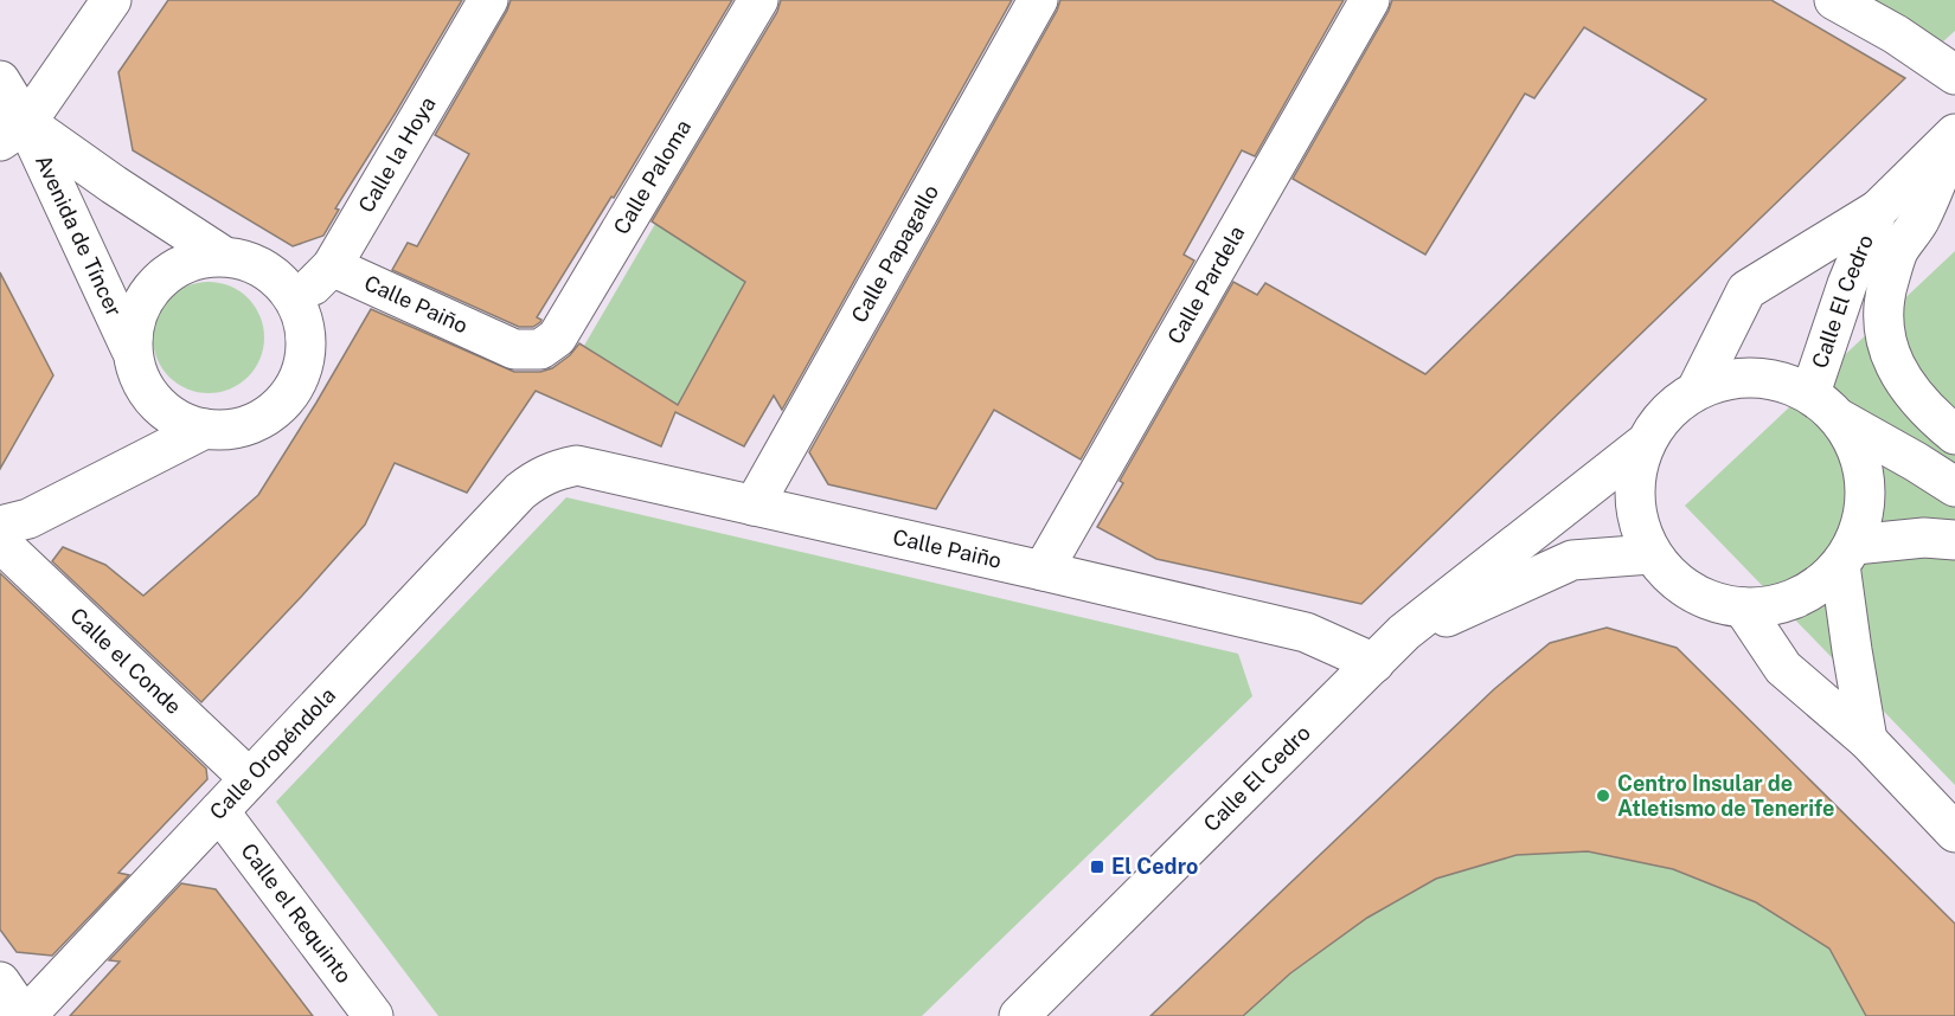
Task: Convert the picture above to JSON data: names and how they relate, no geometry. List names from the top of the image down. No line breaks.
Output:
{"streets":{"main road":["Calle la Hoya","Calle Paloma","Avenida de Tíncer","Calle Papagallo","Calle Pardela","Calle El Cedro","Calle Paiño","Calle el Conde","Calle Oropéndola","Calle el Requinto"]},"crossings":[["Calle la Hoya","Avenida de Tíncer"],["Calle la Hoya","Calle Paiño"],["Calle Paloma","Calle Paiño"],["Calle Papagallo","Calle Paiño"],["Calle Pardela","Calle Paiño"],["Calle El Cedro","Calle Paiño"],["Calle Paiño","Calle Oropéndola"],["Calle el Conde","Calle Oropéndola"],["Calle Oropéndola","Calle el Requinto"]],"places":{"other":["Centro Insular de Atletismo de Tenerife"],"transit":["El Cedro"]}}
